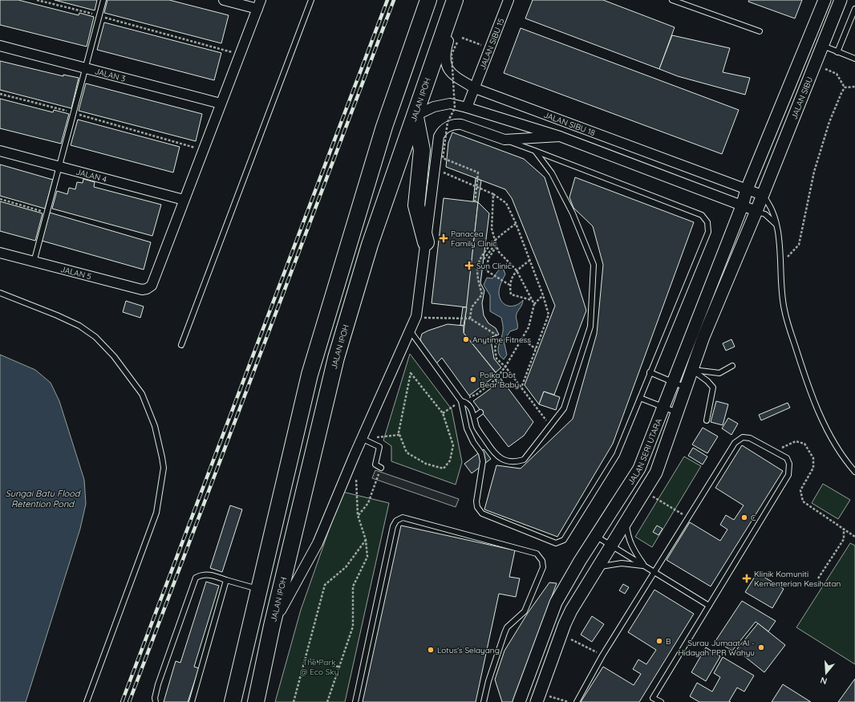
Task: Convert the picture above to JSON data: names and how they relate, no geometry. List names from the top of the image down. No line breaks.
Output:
{"streets":{"highway":["JALAN IPOH"],"street":["JALAN SIBU 15","JALAN 3","JALAN SIBU","JALAN SIBU 18","JALAN 4","JALAN 5","JALAN SERI UTARA"]},"crossings":[["JALAN SIBU 15","JALAN SIBU 18"],["JALAN SIBU","JALAN SIBU 18"],["JALAN SIBU","JALAN SERI UTARA"],["JALAN IPOH","JALAN SIBU 18"],["JALAN SIBU 18","JALAN SERI UTARA"],["JALAN 4","JALAN 5"]],"water":["Sungai Batu Flood Retention Pond"],"parks":["The Park @ Eco Sky"],"places":{"health":["Panacea Family Clinic","Sun Clinic","Klinik Komuniti Kementerian Kesihatan"],"other":["Anytime Fitness","Polka Dot Bear Baby","C","B","Surau Jumaat Al - Hidayah PPR Wahyu","Lotus's Selayang"]},"north":"bottom"}
